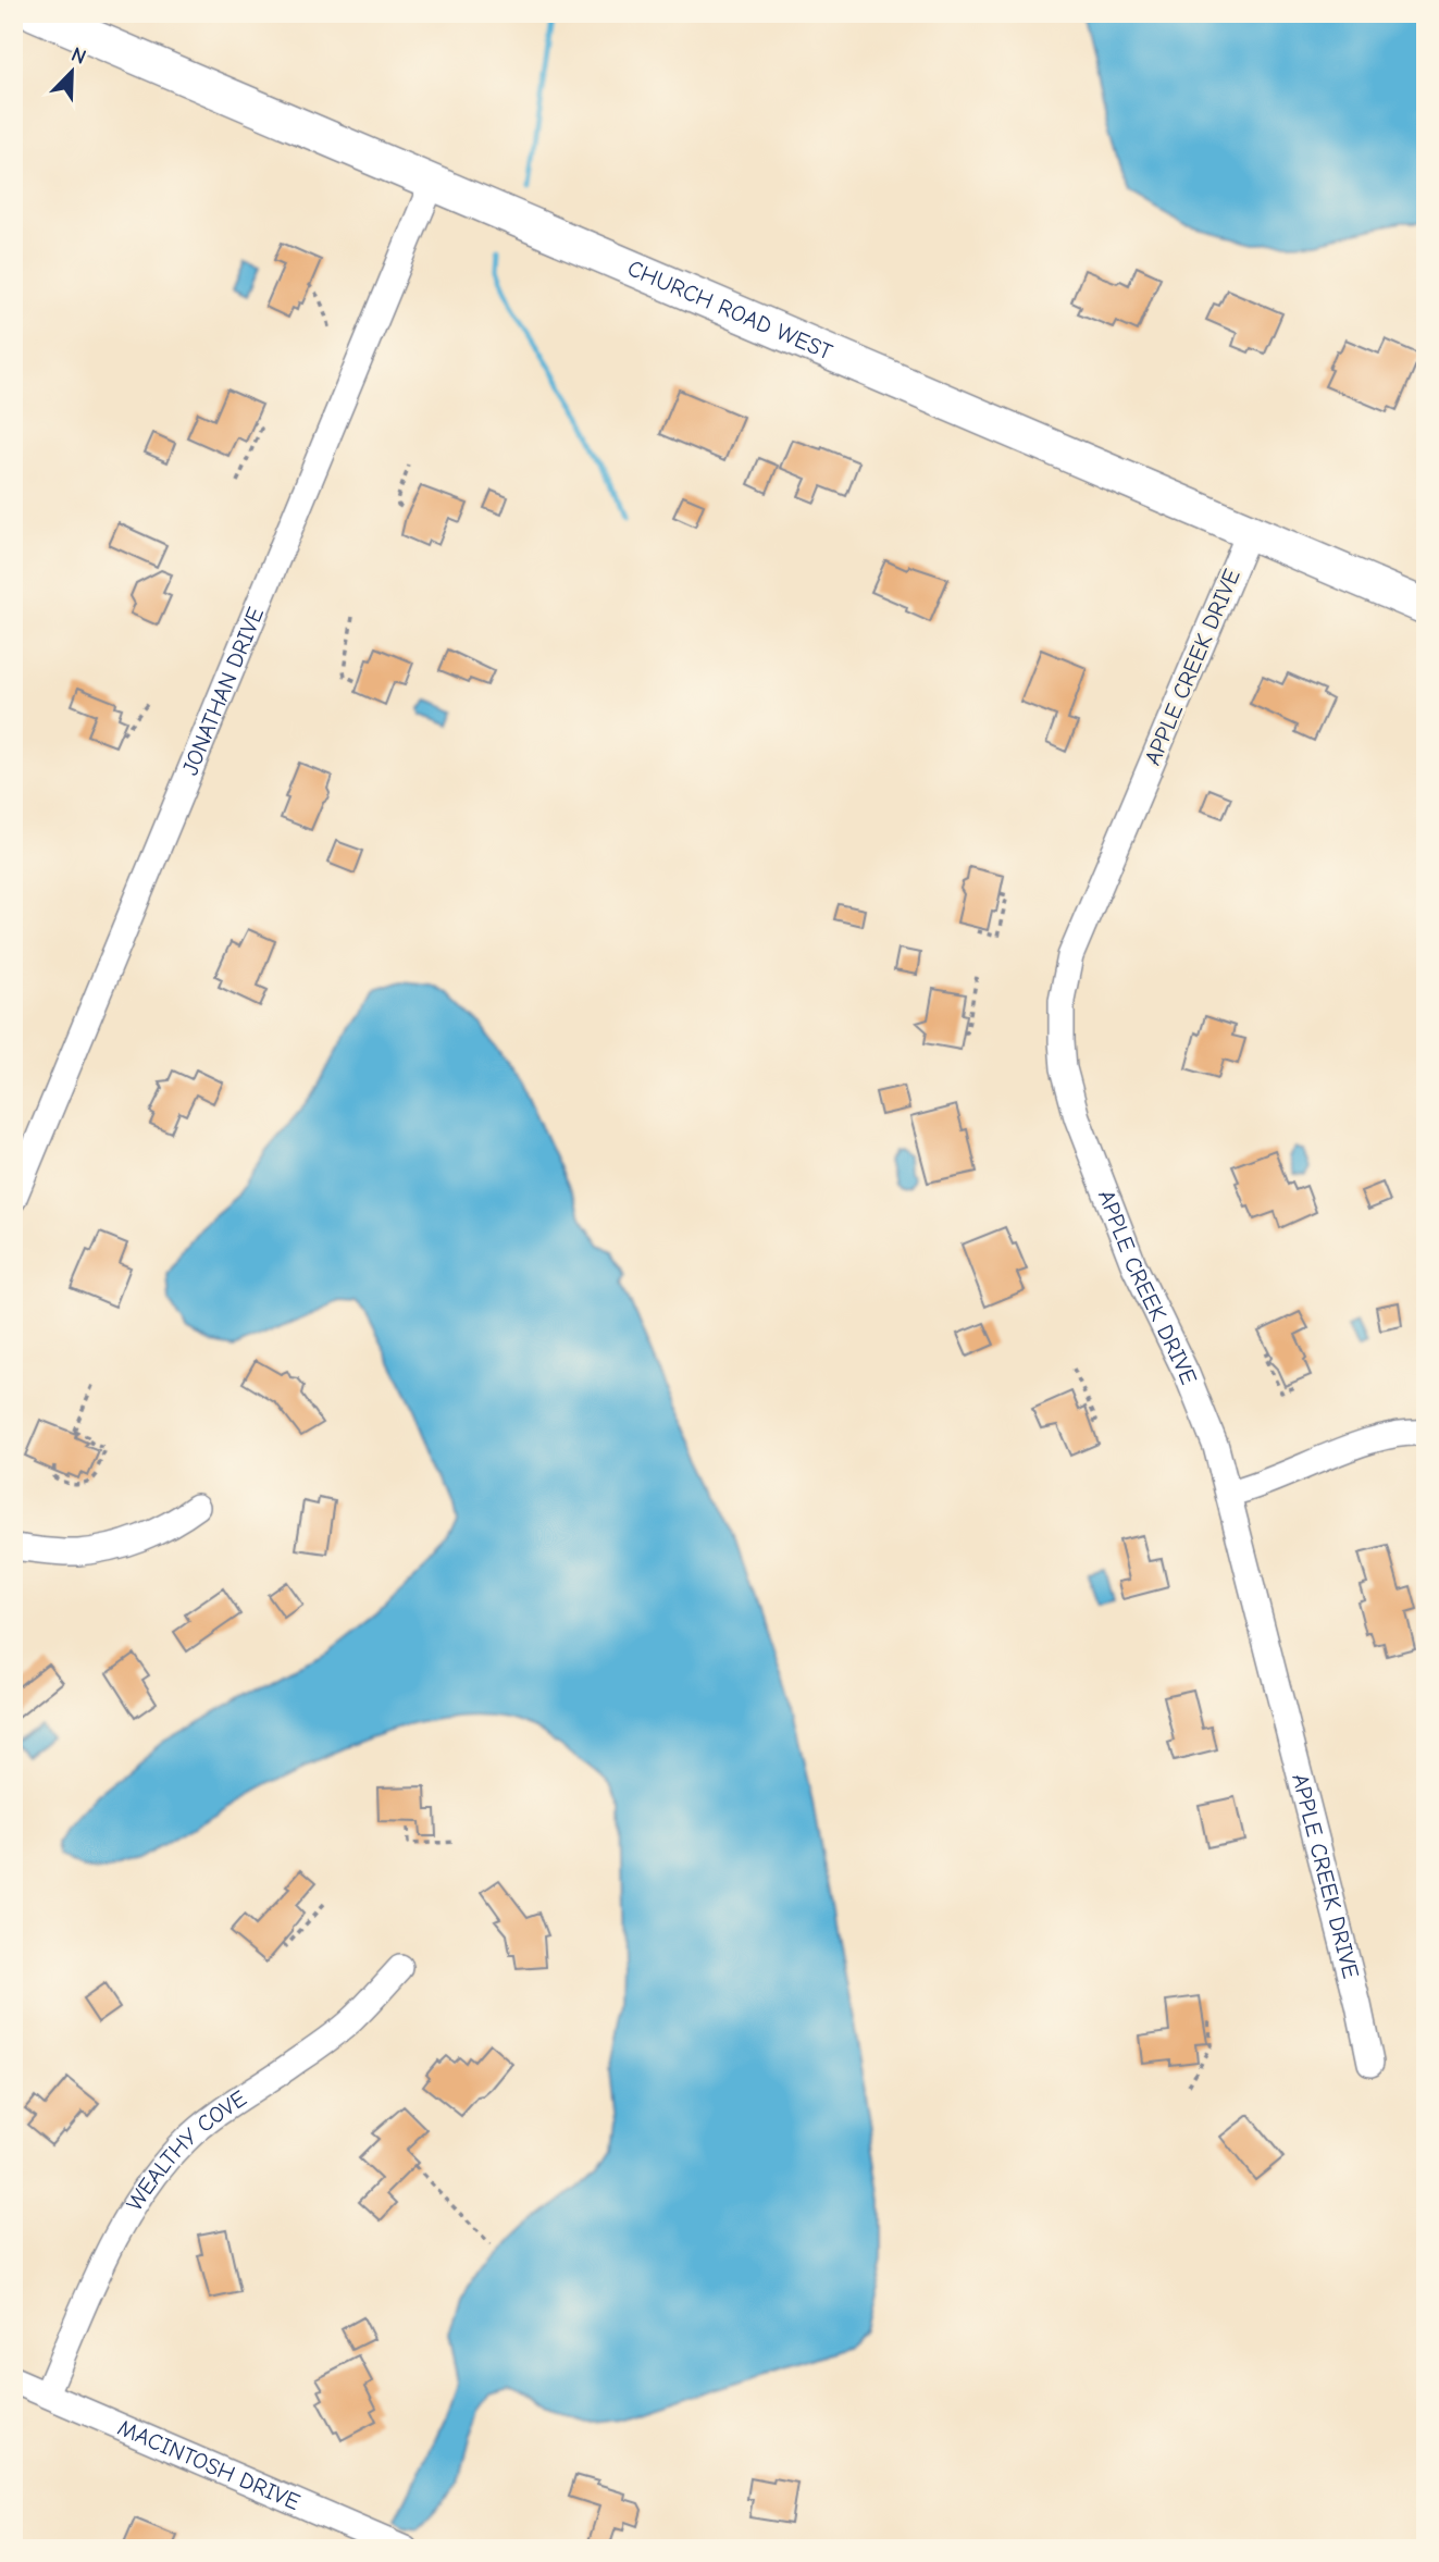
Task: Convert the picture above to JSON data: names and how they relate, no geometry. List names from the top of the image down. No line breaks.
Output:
{"streets":{"street":["CHURCH ROAD WEST","APPLE CREEK DRIVE","JONATHAN DRIVE","WEALTHY COVE","MACINTOSH DRIVE"]},"crossings":[["CHURCH ROAD WEST","APPLE CREEK DRIVE"],["CHURCH ROAD WEST","JONATHAN DRIVE"],["WEALTHY COVE","MACINTOSH DRIVE"]],"north":"top right"}
